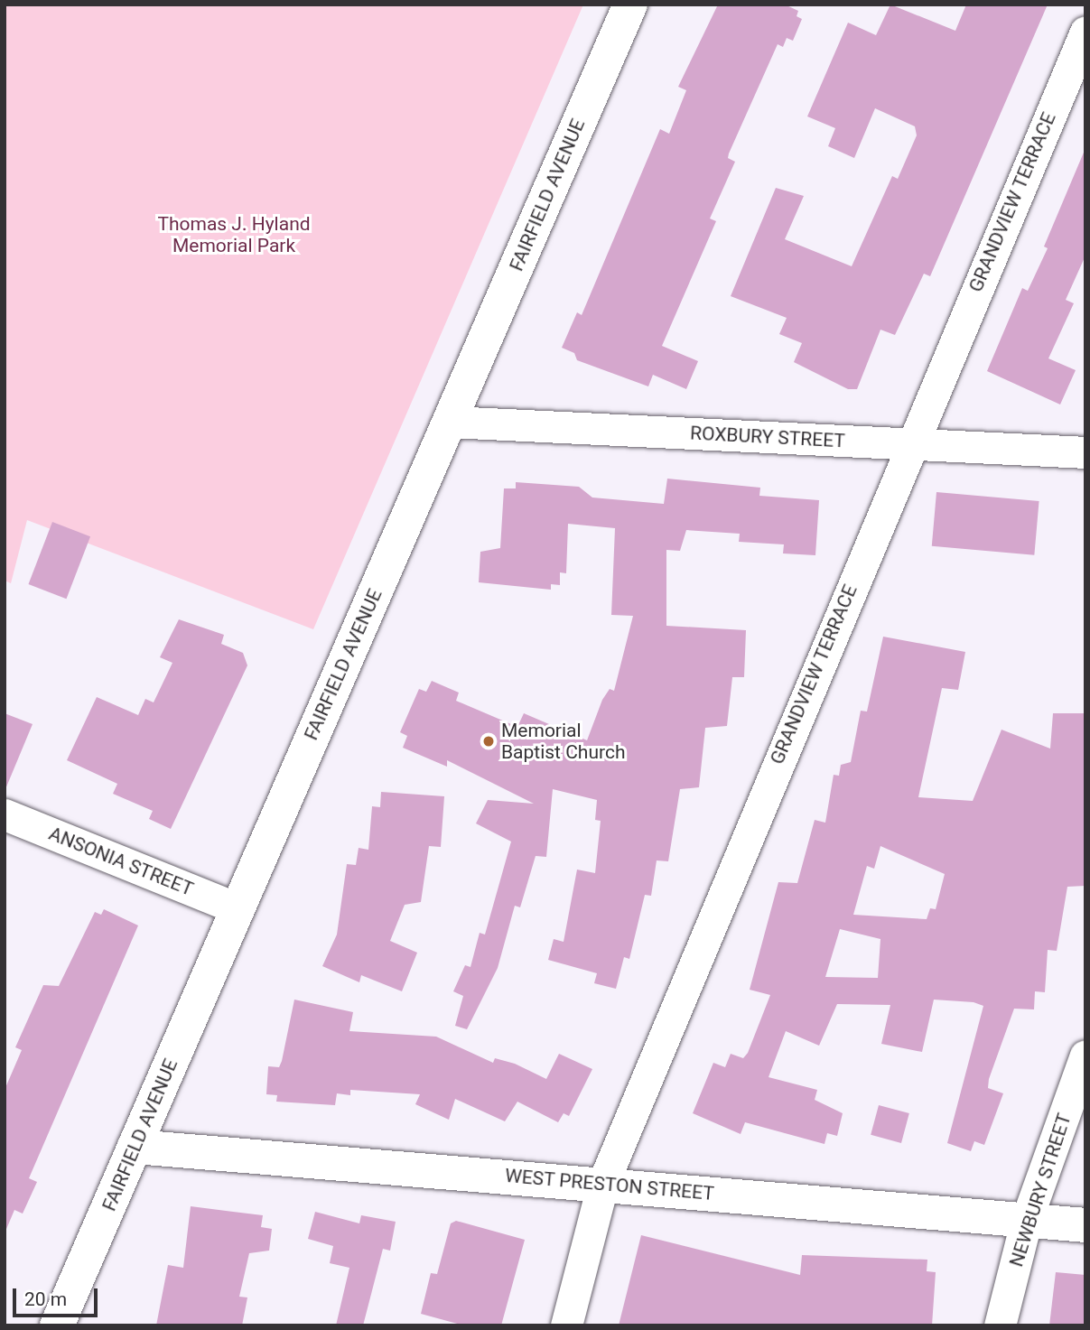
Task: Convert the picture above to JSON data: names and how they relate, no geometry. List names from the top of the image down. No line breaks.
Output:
{"streets":{"main road":["FAIRFIELD AVENUE","WEST PRESTON STREET"],"street":["GRANDVIEW TERRACE","ROXBURY STREET","ANSONIA STREET","NEWBURY STREET"]},"crossings":[["FAIRFIELD AVENUE","ROXBURY STREET"],["FAIRFIELD AVENUE","ANSONIA STREET"],["FAIRFIELD AVENUE","WEST PRESTON STREET"],["GRANDVIEW TERRACE","ROXBURY STREET"],["GRANDVIEW TERRACE","WEST PRESTON STREET"],["WEST PRESTON STREET","NEWBURY STREET"]],"parks":["Thomas J. Hyland Memorial Park"],"places":["Memorial Baptist Church"],"scale_bar":"20 m"}
